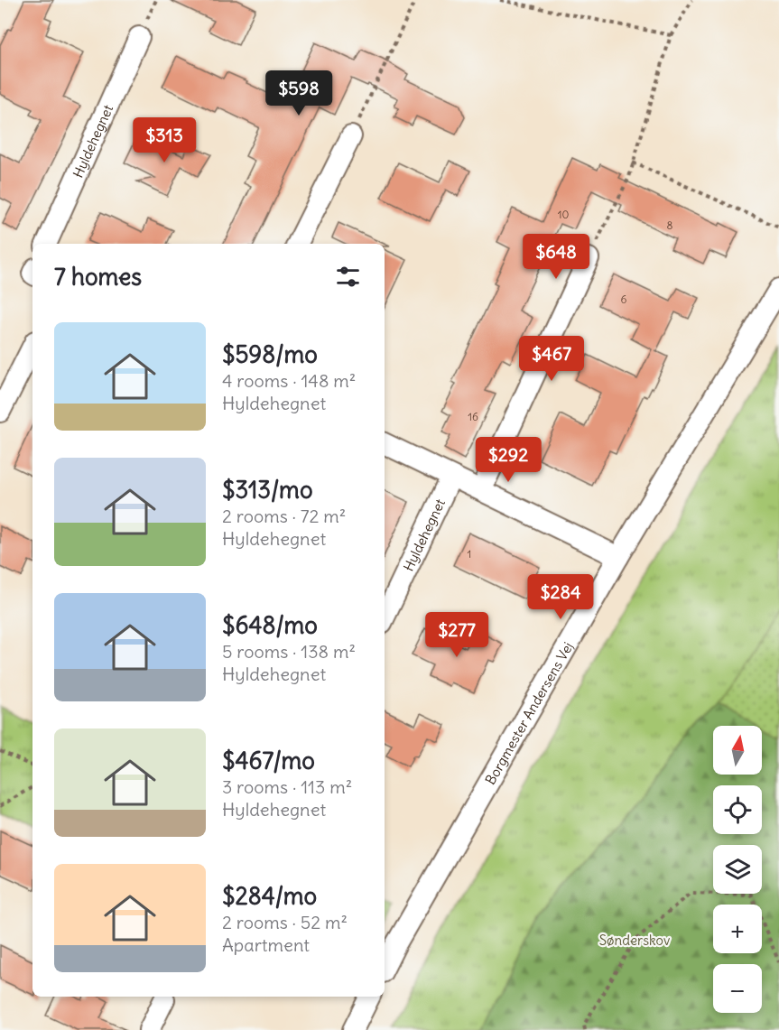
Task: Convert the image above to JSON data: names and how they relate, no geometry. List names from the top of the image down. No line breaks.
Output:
{"streets":{"street":["Hyldehegnet","Borgmester Andersens Vej"]},"parks":["Sønderskov"],"house_numbers":["10","8","6","16","1"],"north":"top","page":{"price":["$598","$313","$648","$467","$292","$284","$277"],"heading":"7 homes","list":[{"name":"$598/mo","note":"4 rooms · 148 m² · Hyldehegnet"},{"name":"$313/mo","note":"2 rooms · 72 m² · Hyldehegnet"},{"name":"$648/mo","note":"5 rooms · 138 m² · Hyldehegnet"},{"name":"$467/mo","note":"3 rooms · 113 m² · Hyldehegnet"},{"name":"$284/mo","note":"2 rooms · 52 m² · Apartment"}],"map_buttons":["+","−"]}}
